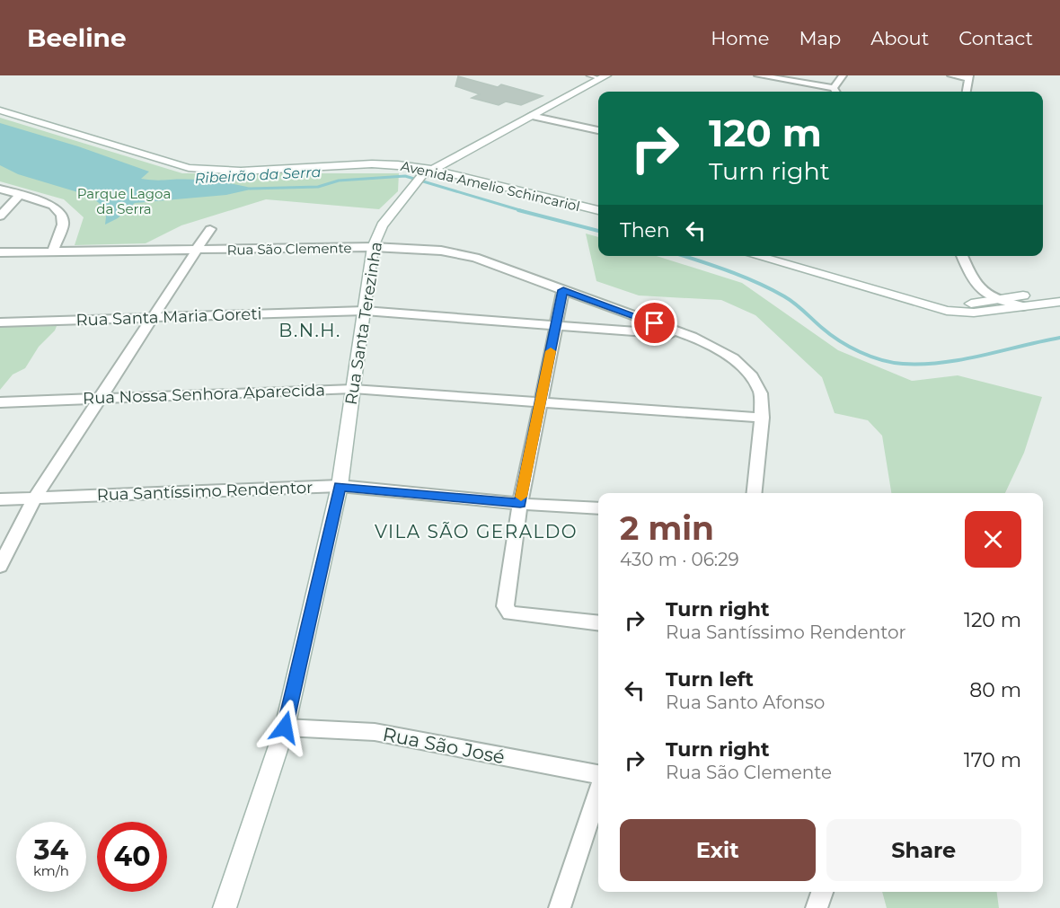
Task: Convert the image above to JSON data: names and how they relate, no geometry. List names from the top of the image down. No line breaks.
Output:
{"streets":{"main road":["Avenida Amelio Schincariol","Rua Santa Terezinha"],"street":["Rua São Clemente","Rua Santa Maria Goreti","Rua Nossa Senhora Aparecida","Rua Santíssimo Rendentor","Rua São José"]},"crossings":[["Avenida Amelio Schincariol","Rua Santa Terezinha"],["Rua São Clemente","Rua Santa Maria Goreti"],["Rua São Clemente","Rua Santa Terezinha"],["Rua São Clemente","Rua Nossa Senhora Aparecida"],["Rua Santa Maria Goreti","Rua Santa Terezinha"],["Rua Santa Terezinha","Rua Nossa Senhora Aparecida"],["Rua Santa Terezinha","Rua Santíssimo Rendentor"],["Rua Santa Terezinha","Rua São José"]],"districts":["B.N.H.","VILA SÃO GERALDO"],"water":["Ribeirão da Serra"],"parks":["Parque Lagoa da Serra"],"page":{"header":"Beeline","nav":["Home","Map","About","Contact"],"turn":["120 m","Turn right"],"then":"Then","heading":["2 min","430 m · 06:29"],"list":[{"name":"Turn right","note":"Rua Santíssimo Rendentor","value":"120 m"},{"name":"Turn left","note":"Rua Santo Afonso","value":"80 m"},{"name":"Turn right","note":"Rua São Clemente","value":"170 m"}],"buttons":["Exit","Share"],"speed":"34 km/h","limit":"40"}}
